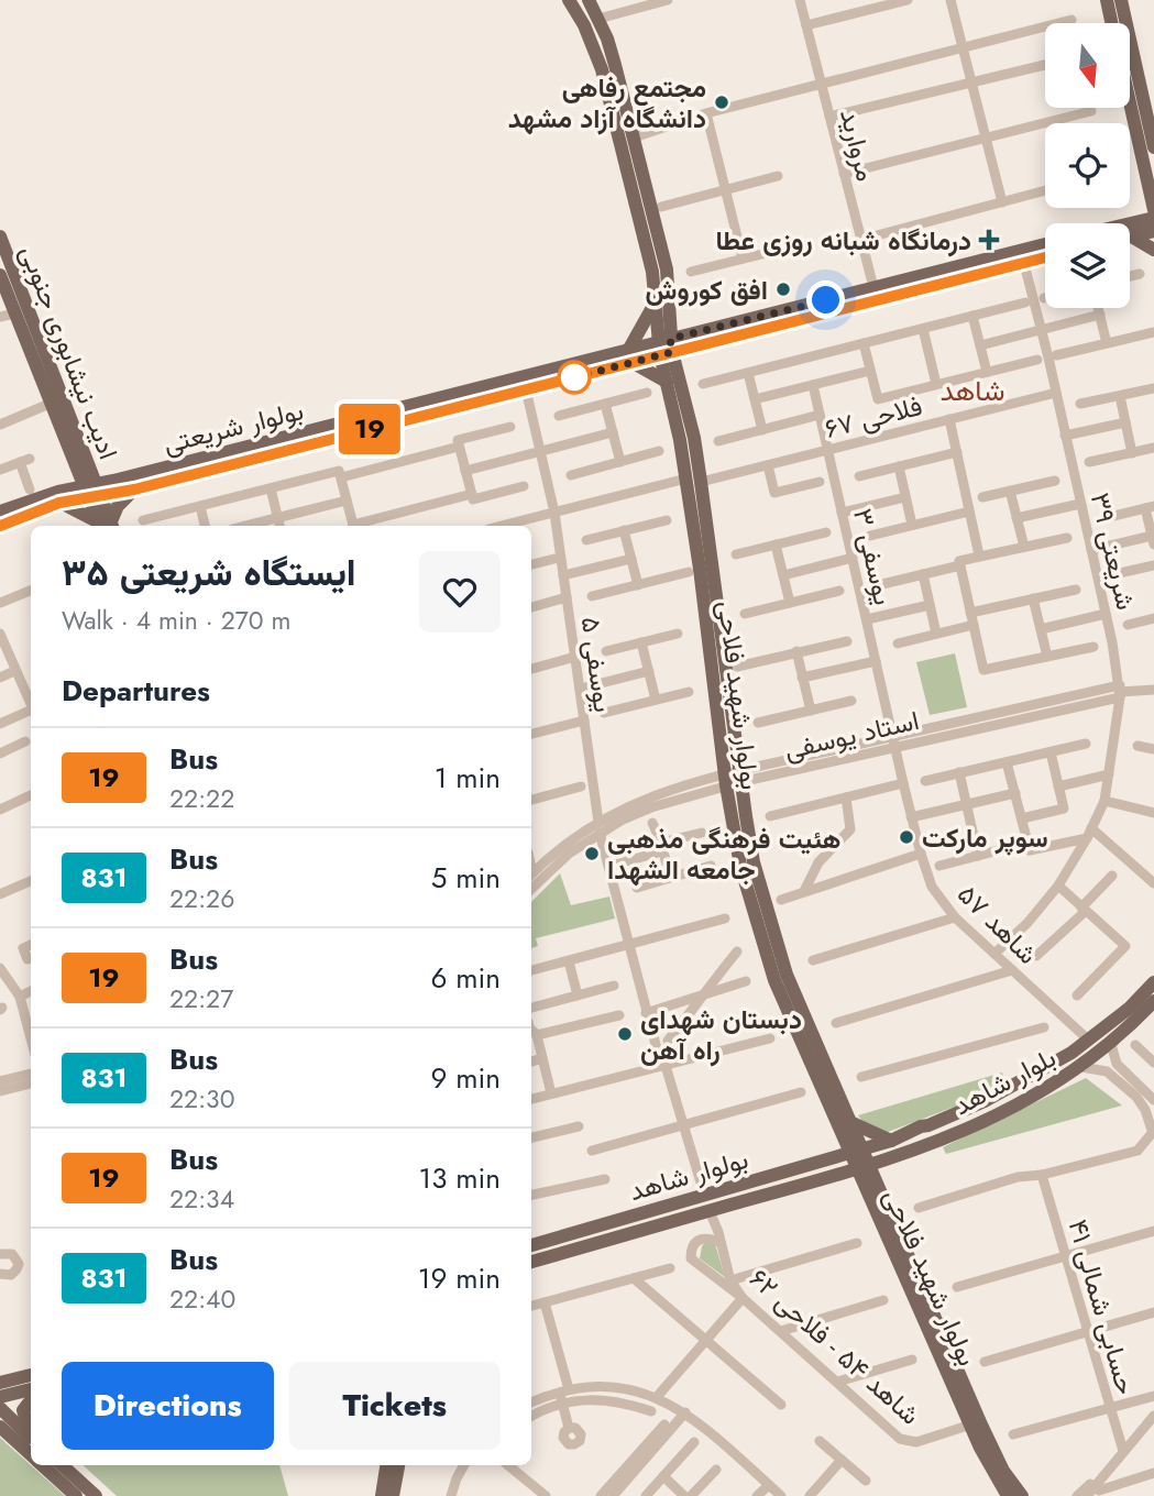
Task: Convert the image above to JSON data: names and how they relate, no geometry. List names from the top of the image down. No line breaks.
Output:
{"streets":{"main road":["ادیب نیشابوری جنوبی","بولوار شریعتی","بولوار شهید فلاحی","بلوار شاهد","بولوار شاهد"],"street":["مروارید","فلاحی ۶۷","شریعتی ۳۹","یوسفی ۳","یوسفی ۵","استاد یوسفی","شاهد ۵۷","حسابی شمالی ۴۱","شاهد ۵۴ - فلاحی ۶۲"]},"crossings":[["مروارید","بولوار شریعتی"],["ادیب نیشابوری جنوبی","بولوار شریعتی"],["فلاحی ۶۷","شریعتی ۳۹"],["فلاحی ۶۷","یوسفی ۳"],["فلاحی ۶۷","بولوار شهید فلاحی"],["بولوار شریعتی","یوسفی ۵"],["بولوار شریعتی","بولوار شهید فلاحی"],["شریعتی ۳۹","استاد یوسفی"],["شریعتی ۳۹","شاهد ۵۷"],["یوسفی ۳","استاد یوسفی"],["یوسفی ۳","شاهد ۵۷"],["یوسفی ۵","استاد یوسفی"],["یوسفی ۵","بولوار شاهد"],["بولوار شهید فلاحی","استاد یوسفی"],["بولوار شهید فلاحی","بلوار شاهد"],["بولوار شهید فلاحی","بولوار شاهد"],["بولوار شهید فلاحی","شاهد ۵۴ - فلاحی ۶۲"],["شاهد ۵۷","بلوار شاهد"],["بلوار شاهد","بولوار شاهد"],["بولوار شاهد","شاهد ۵۴ - فلاحی ۶۲"]],"districts":["شاهد"],"places":{"other":["مجتمع رفاهی دانشگاه آزاد مشهد","افق کوروش","سوپر مارکت","هئیت فرهنگی مذهبی جامعه الشهدا","دبستان شهدای راه آهن"],"health":["درمانگاه شبانه روزی عطا"]},"lines":["bus line 19"],"north":"bottom","page":{"on_map":"19","heading":[["ایستگاه شریعتی ۳۵","Walk · 4 min · 270 m"],"Departures"],"list":[{"mark":"19","name":"Bus","note":"22:22","value":"1 min"},{"mark":"831","name":"Bus","note":"22:26","value":"5 min"},{"mark":"19","name":"Bus","note":"22:27","value":"6 min"},{"mark":"831","name":"Bus","note":"22:30","value":"9 min"},{"mark":"19","name":"Bus","note":"22:34","value":"13 min"},{"mark":"831","name":"Bus","note":"22:40","value":"19 min"}],"buttons":["Directions","Tickets"]}}
